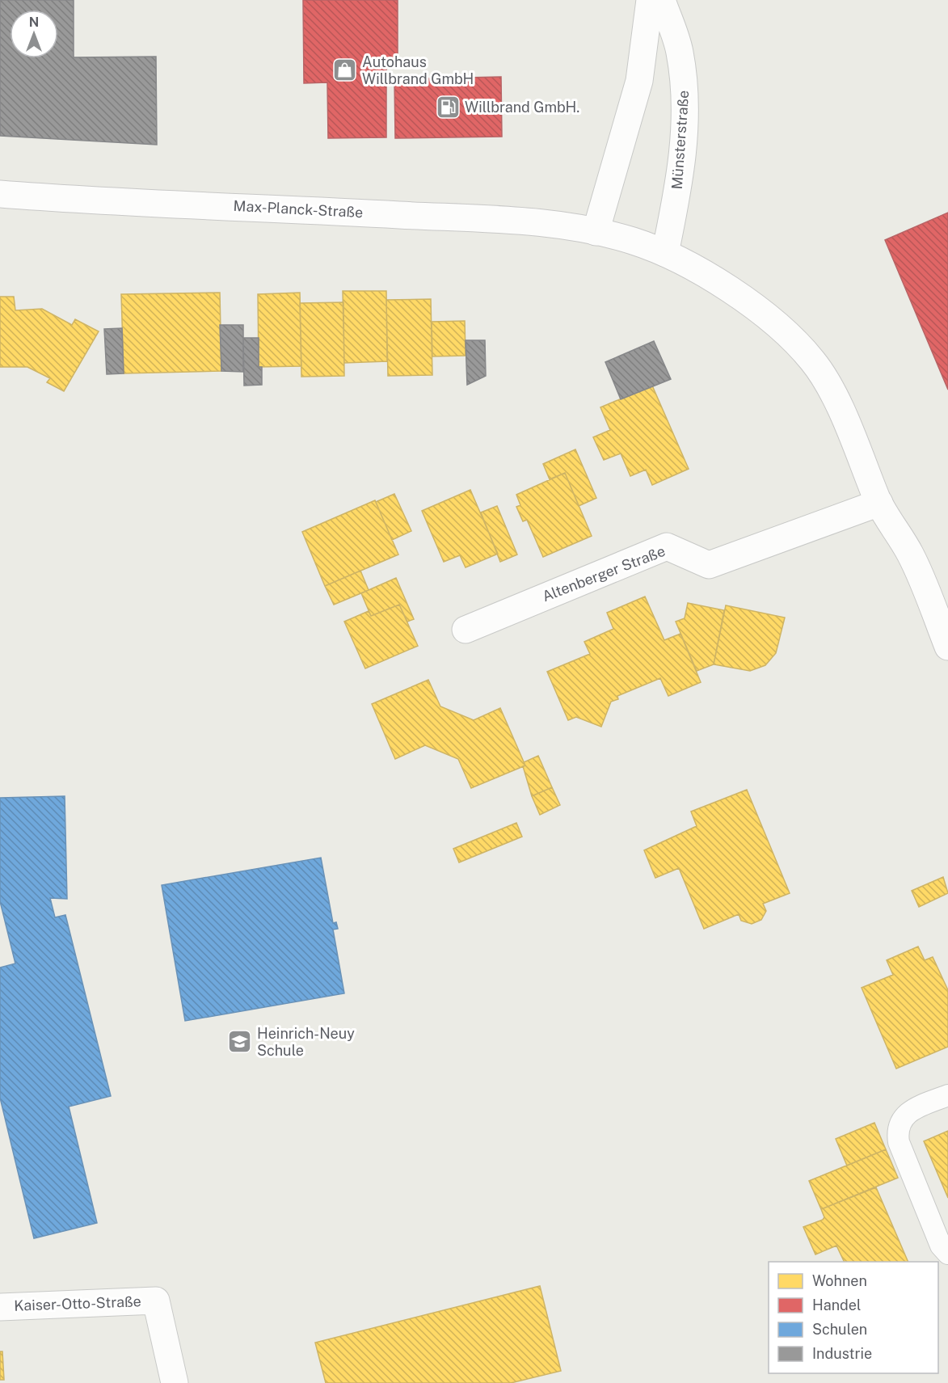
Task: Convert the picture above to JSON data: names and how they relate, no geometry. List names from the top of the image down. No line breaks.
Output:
{"streets":{"street":["Münsterstraße","Max-Planck-Straße","Altenberger Straße","Kaiser-Otto-Straße"]},"places":{"shop":["Autohaus Willbrand GmbH"],"fuel station":["Willbrand GmbH."],"school or university":["Heinrich-Neuy Schule"]},"legend":["Wohnen","Handel","Schulen","Industrie"],"north":"top"}
